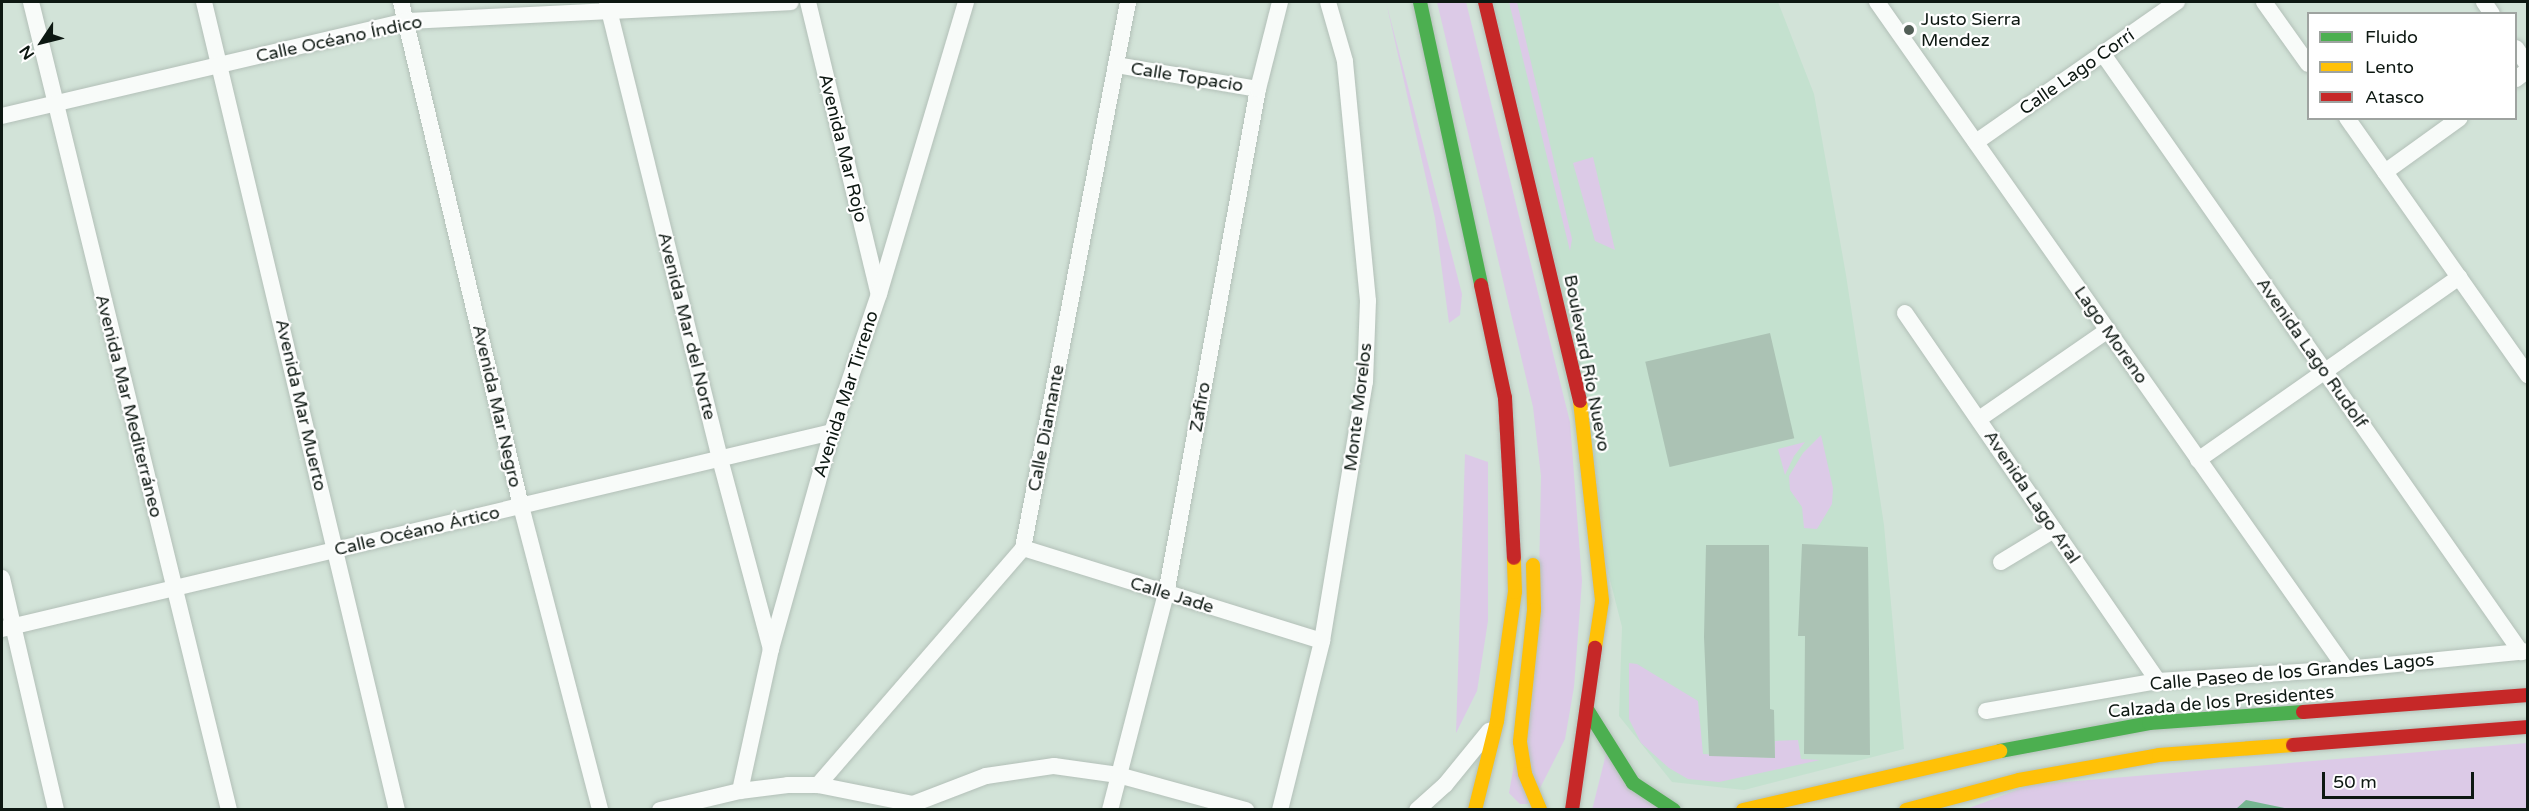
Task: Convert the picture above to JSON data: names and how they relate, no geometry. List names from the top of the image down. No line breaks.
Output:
{"streets":{"highway":["Boulevard Río Nuevo","Calzada de los Presidentes"],"street":["Calle Océano Índico","Calle Lago Corrí","Calle Topacio","Avenida Mar Rojo","Avenida Mar del Norte","Lago Moreno","Avenida Lago Rudolf","Avenida Mar Tirreno","Avenida Mar Muerto","Avenida Mar Mediterráneo","Avenida Mar Negro","Zafiro","Monte Morelos","Calle Diamante","Avenida Lago Aral","Calle Océano Ártico","Calle Jade","Calle Paseo de los Grandes Lagos"]},"crossings":[["Calle Océano Índico","Avenida Mar del Norte"],["Calle Océano Índico","Avenida Mar Muerto"],["Calle Océano Índico","Avenida Mar Mediterráneo"],["Calle Océano Índico","Avenida Mar Negro"],["Calle Lago Corrí","Lago Moreno"],["Calle Lago Corrí","Avenida Lago Rudolf"],["Calle Topacio","Zafiro"],["Calle Topacio","Calle Diamante"],["Avenida Mar Rojo","Avenida Mar Tirreno"],["Avenida Mar del Norte","Avenida Mar Tirreno"],["Avenida Mar del Norte","Calle Océano Ártico"],["Lago Moreno","Calle Paseo de los Grandes Lagos"],["Avenida Lago Rudolf","Calle Paseo de los Grandes Lagos"],["Avenida Mar Tirreno","Calle Océano Ártico"],["Avenida Mar Muerto","Calle Océano Ártico"],["Avenida Mar Mediterráneo","Calle Océano Ártico"],["Avenida Mar Negro","Calle Océano Ártico"],["Zafiro","Calle Jade"],["Monte Morelos","Calle Jade"],["Calle Diamante","Calle Jade"],["Avenida Lago Aral","Calle Paseo de los Grandes Lagos"]],"places":["Justo Sierra Mendez"],"legend":["Fluido","Lento","Atasco"],"scale_bar":"50 m","north":"bottom left"}
